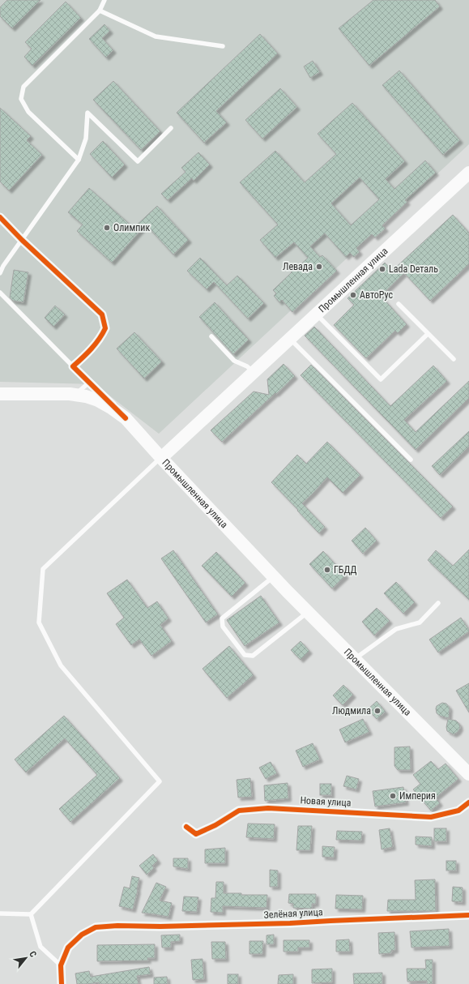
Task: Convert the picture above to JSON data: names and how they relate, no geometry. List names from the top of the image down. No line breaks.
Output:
{"streets":{"main road":["Промышленная улица"],"street":["Новая улица","Зелёная улица"]},"places":["Олимпик","Левада","Lada Dеталь","АвтоРус","ГБДД","Людмила","Империя"],"north":"top right"}
